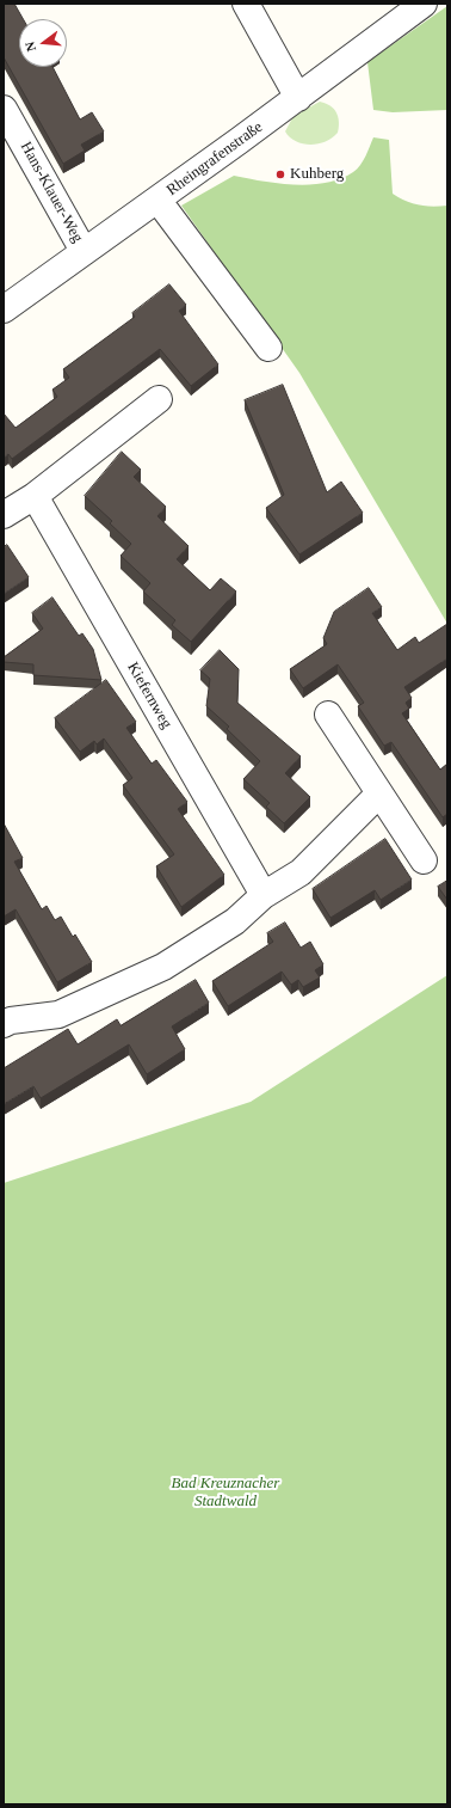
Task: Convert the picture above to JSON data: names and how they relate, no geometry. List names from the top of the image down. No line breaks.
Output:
{"streets":{"street":["Rheingrafenstraße","Hans-Klauer-Weg","Kiefernweg"]},"crossings":[["Rheingrafenstraße","Hans-Klauer-Weg"]],"parks":["Bad Kreuznacher Stadtwald"],"places":["Kuhberg"],"north":"left"}
